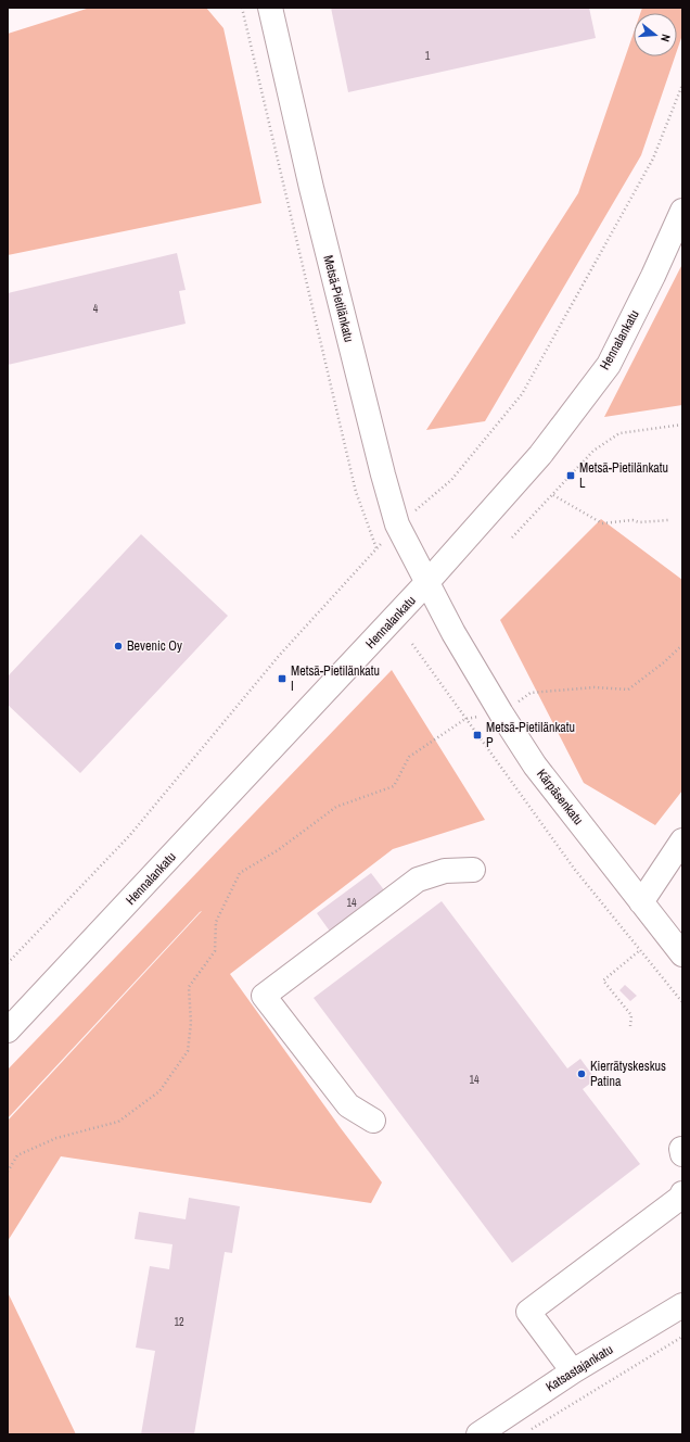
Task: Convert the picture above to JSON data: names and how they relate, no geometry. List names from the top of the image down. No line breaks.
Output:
{"streets":{"street":["Metsä-Pietilänkatu","Hennalankatu","Kärpäsenkatu","Katsastajankatu"]},"crossings":[["Metsä-Pietilänkatu","Hennalankatu"],["Metsä-Pietilänkatu","Kärpäsenkatu"],["Hennalankatu","Kärpäsenkatu"]],"places":{"transit":["Metsä-Pietilänkatu L","Metsä-Pietilänkatu I","Metsä-Pietilänkatu P"],"other":["Bevenic Oy","Kierrätyskeskus Patina"]},"house_numbers":["1","4","14","14","12"],"north":"right"}
